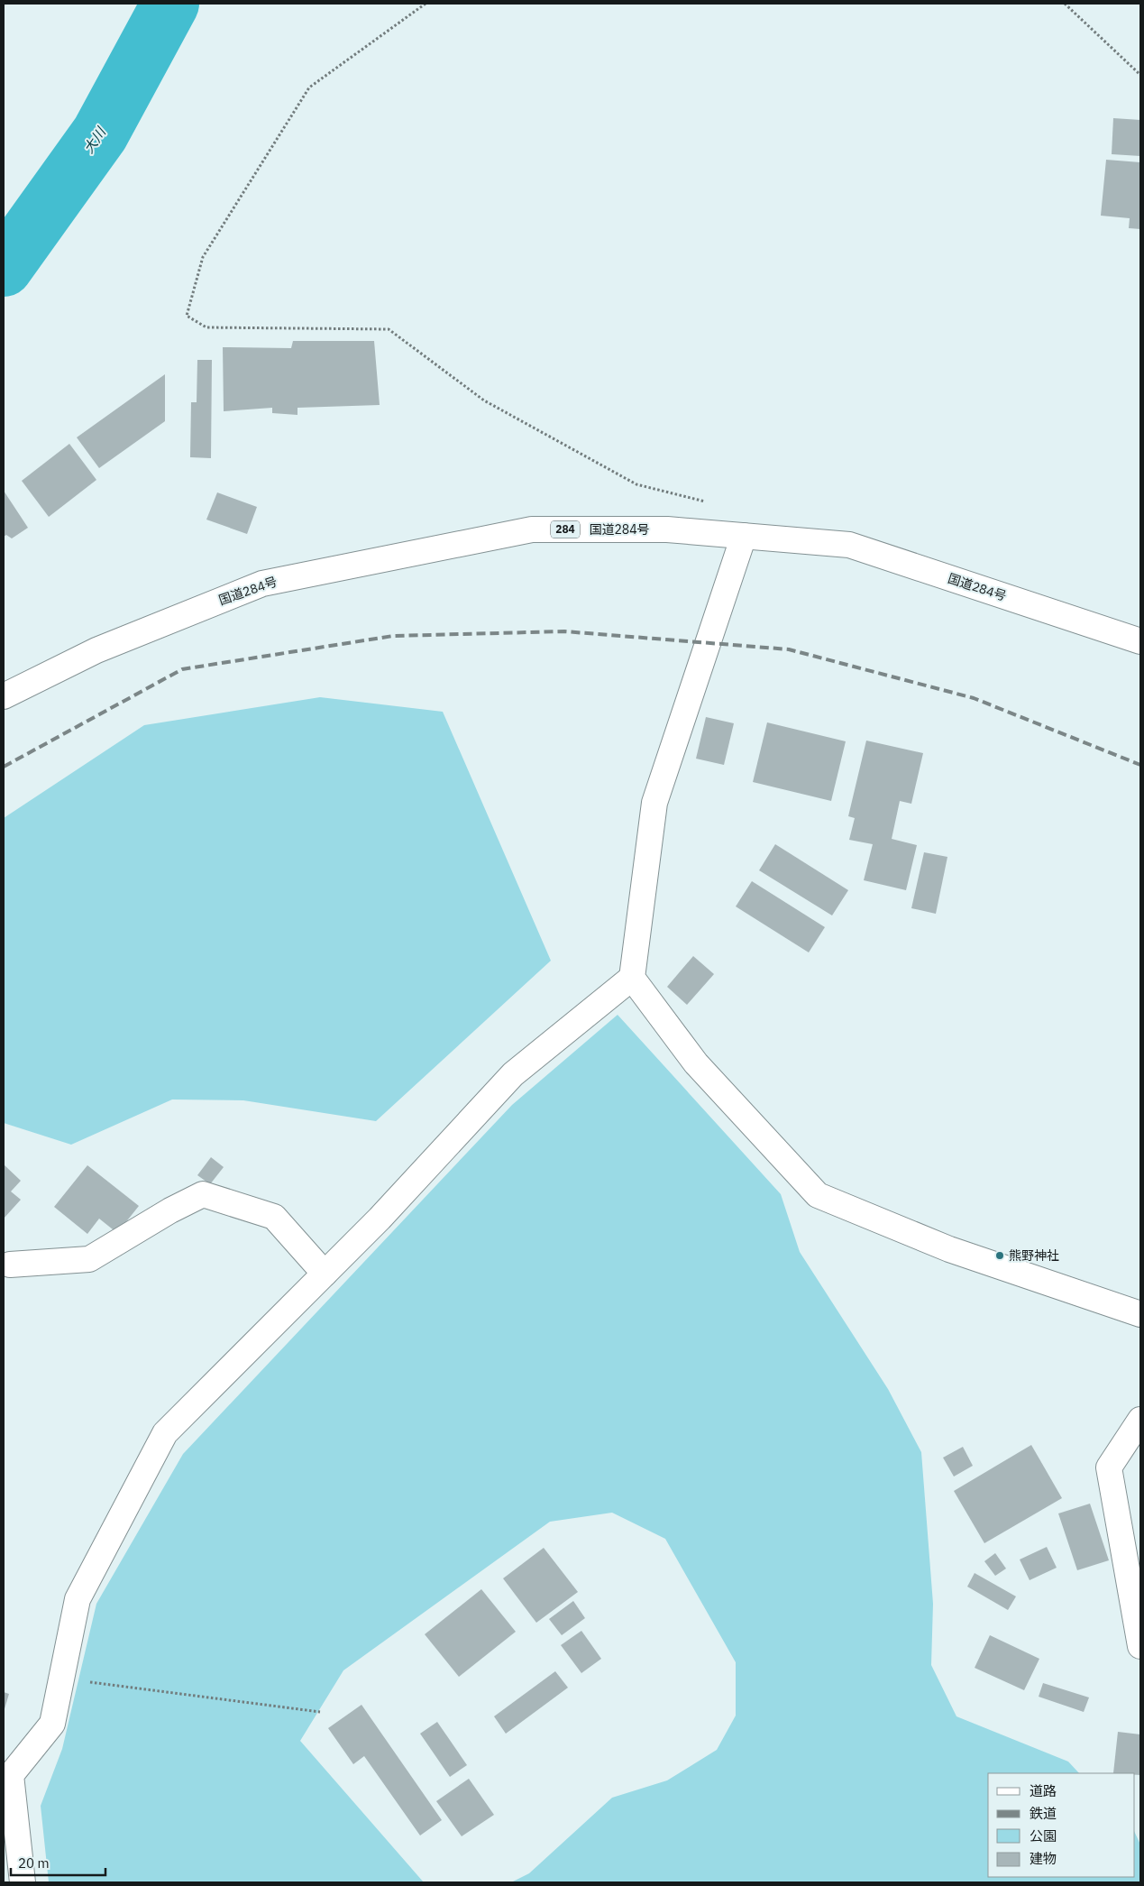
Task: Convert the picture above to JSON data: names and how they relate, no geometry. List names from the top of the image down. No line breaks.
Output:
{"streets":{"main road":["284","国道284号"]},"water":["大川"],"places":["熊野神社"],"legend":["道路","鉄道","公園","建物"],"scale_bar":"20 m"}
